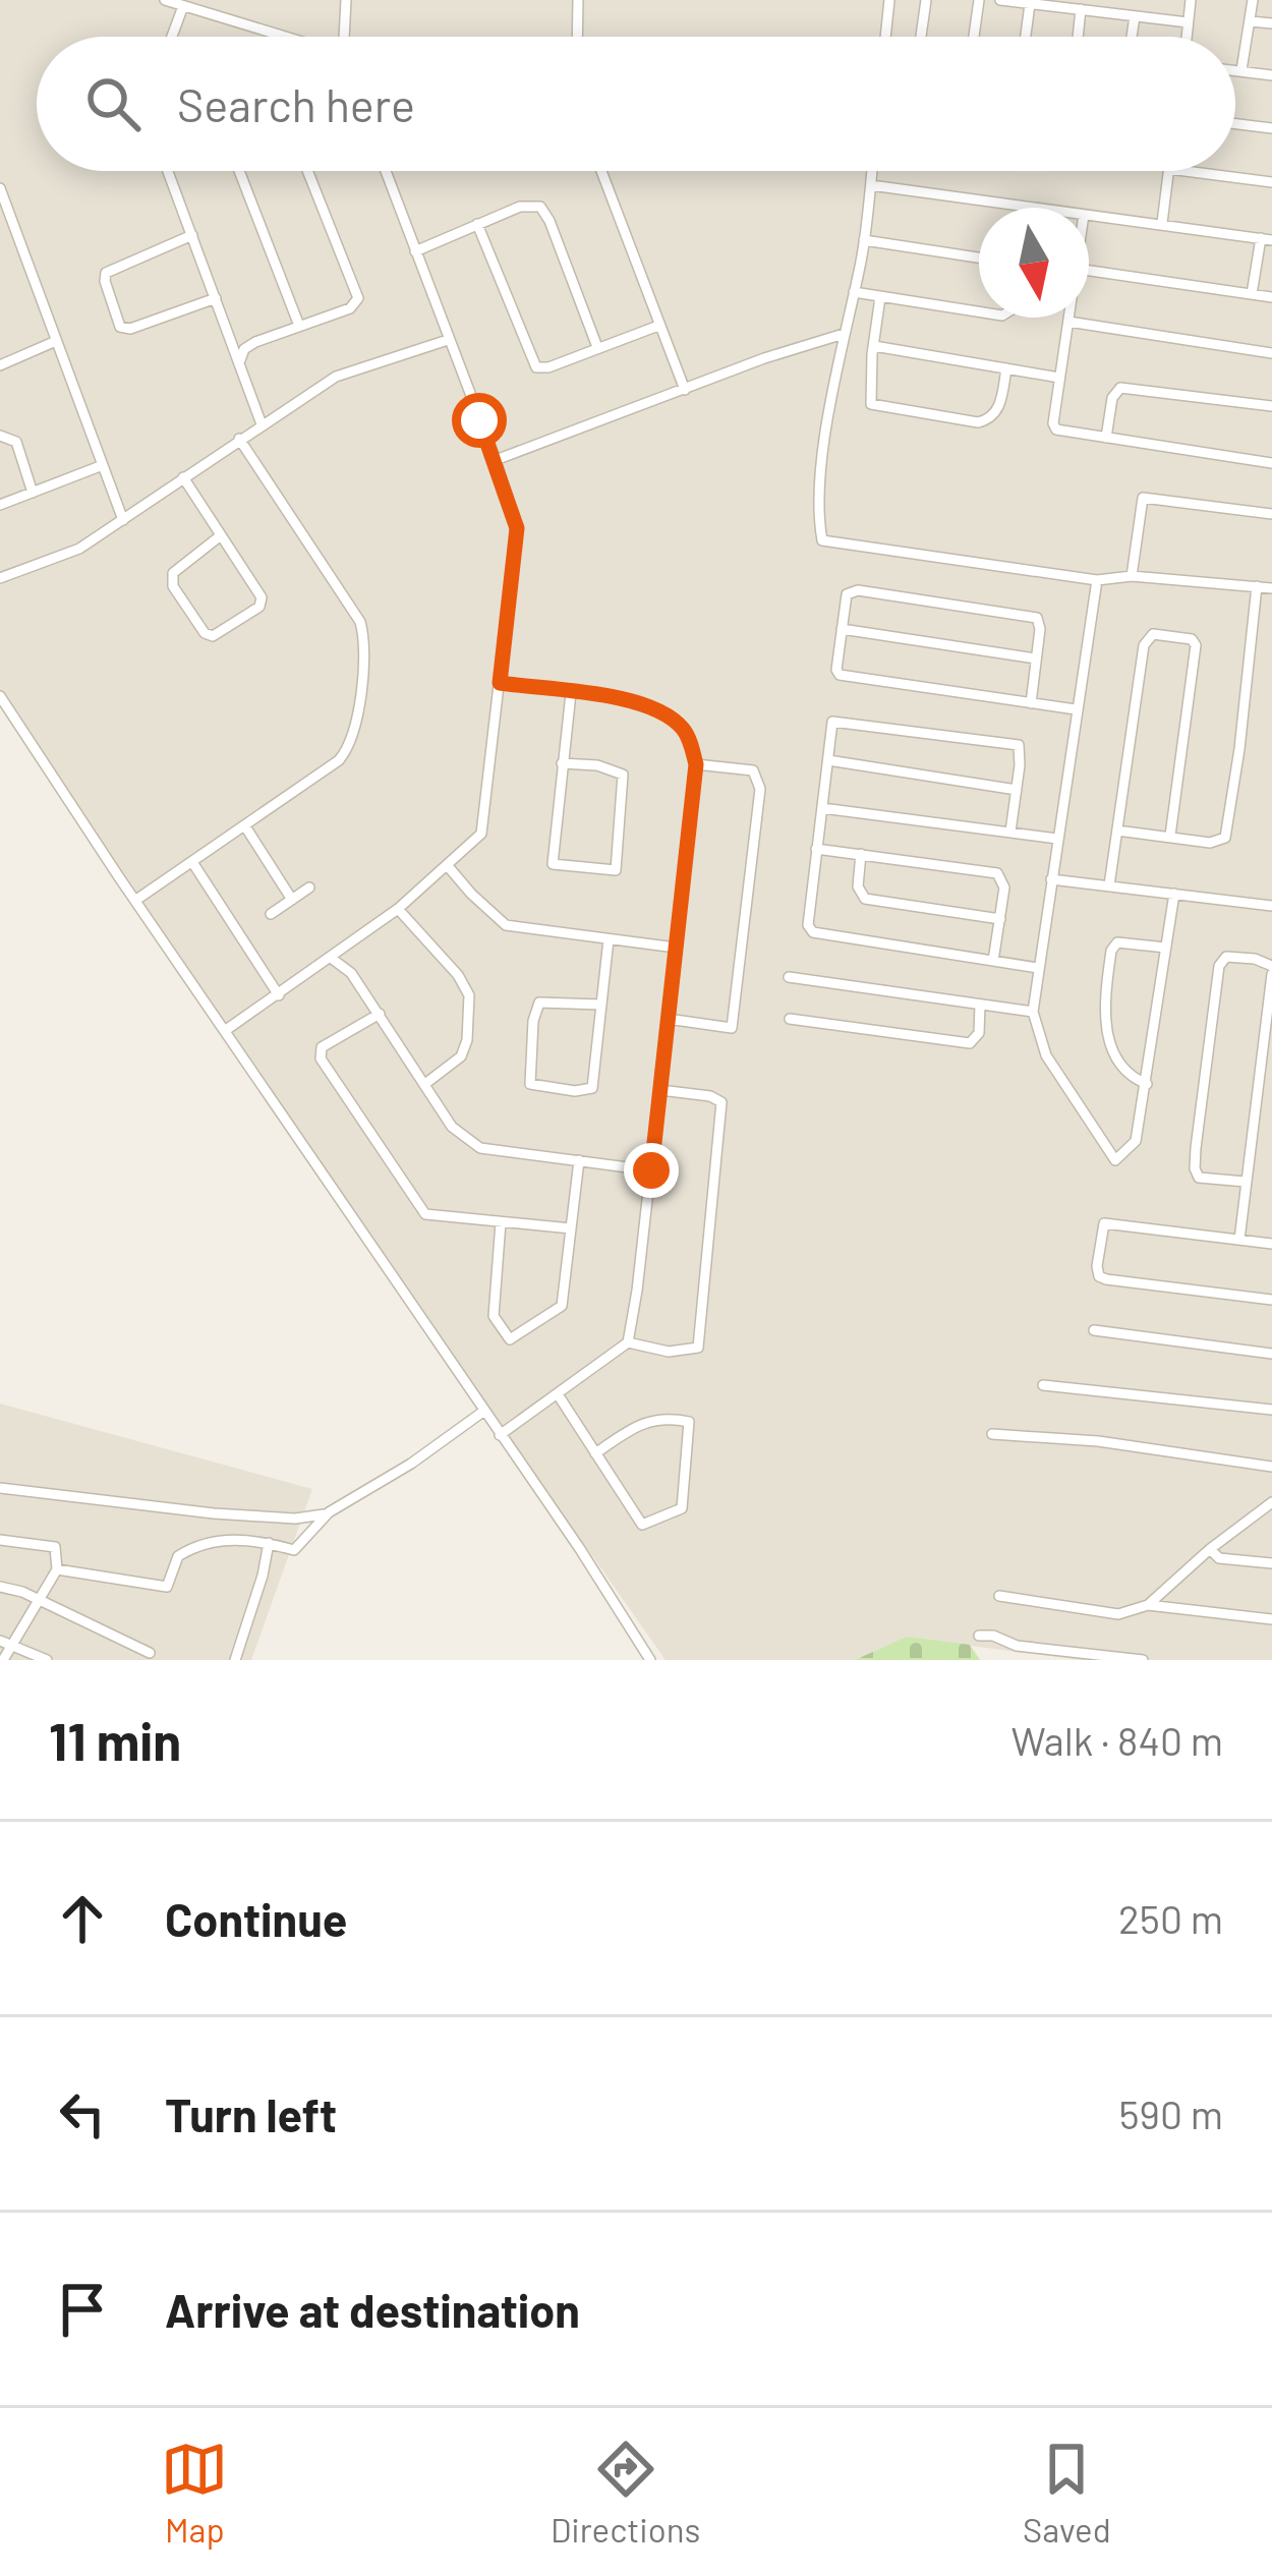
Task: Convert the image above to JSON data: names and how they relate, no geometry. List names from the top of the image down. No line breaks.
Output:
{"north":"bottom","page":{"search":"Search here","heading":["11 min","Walk · 840 m"],"list":[["Continue","250 m"],["Turn left","590 m"],"Arrive at destination"],"nav":["Map","Directions","Saved"]}}
